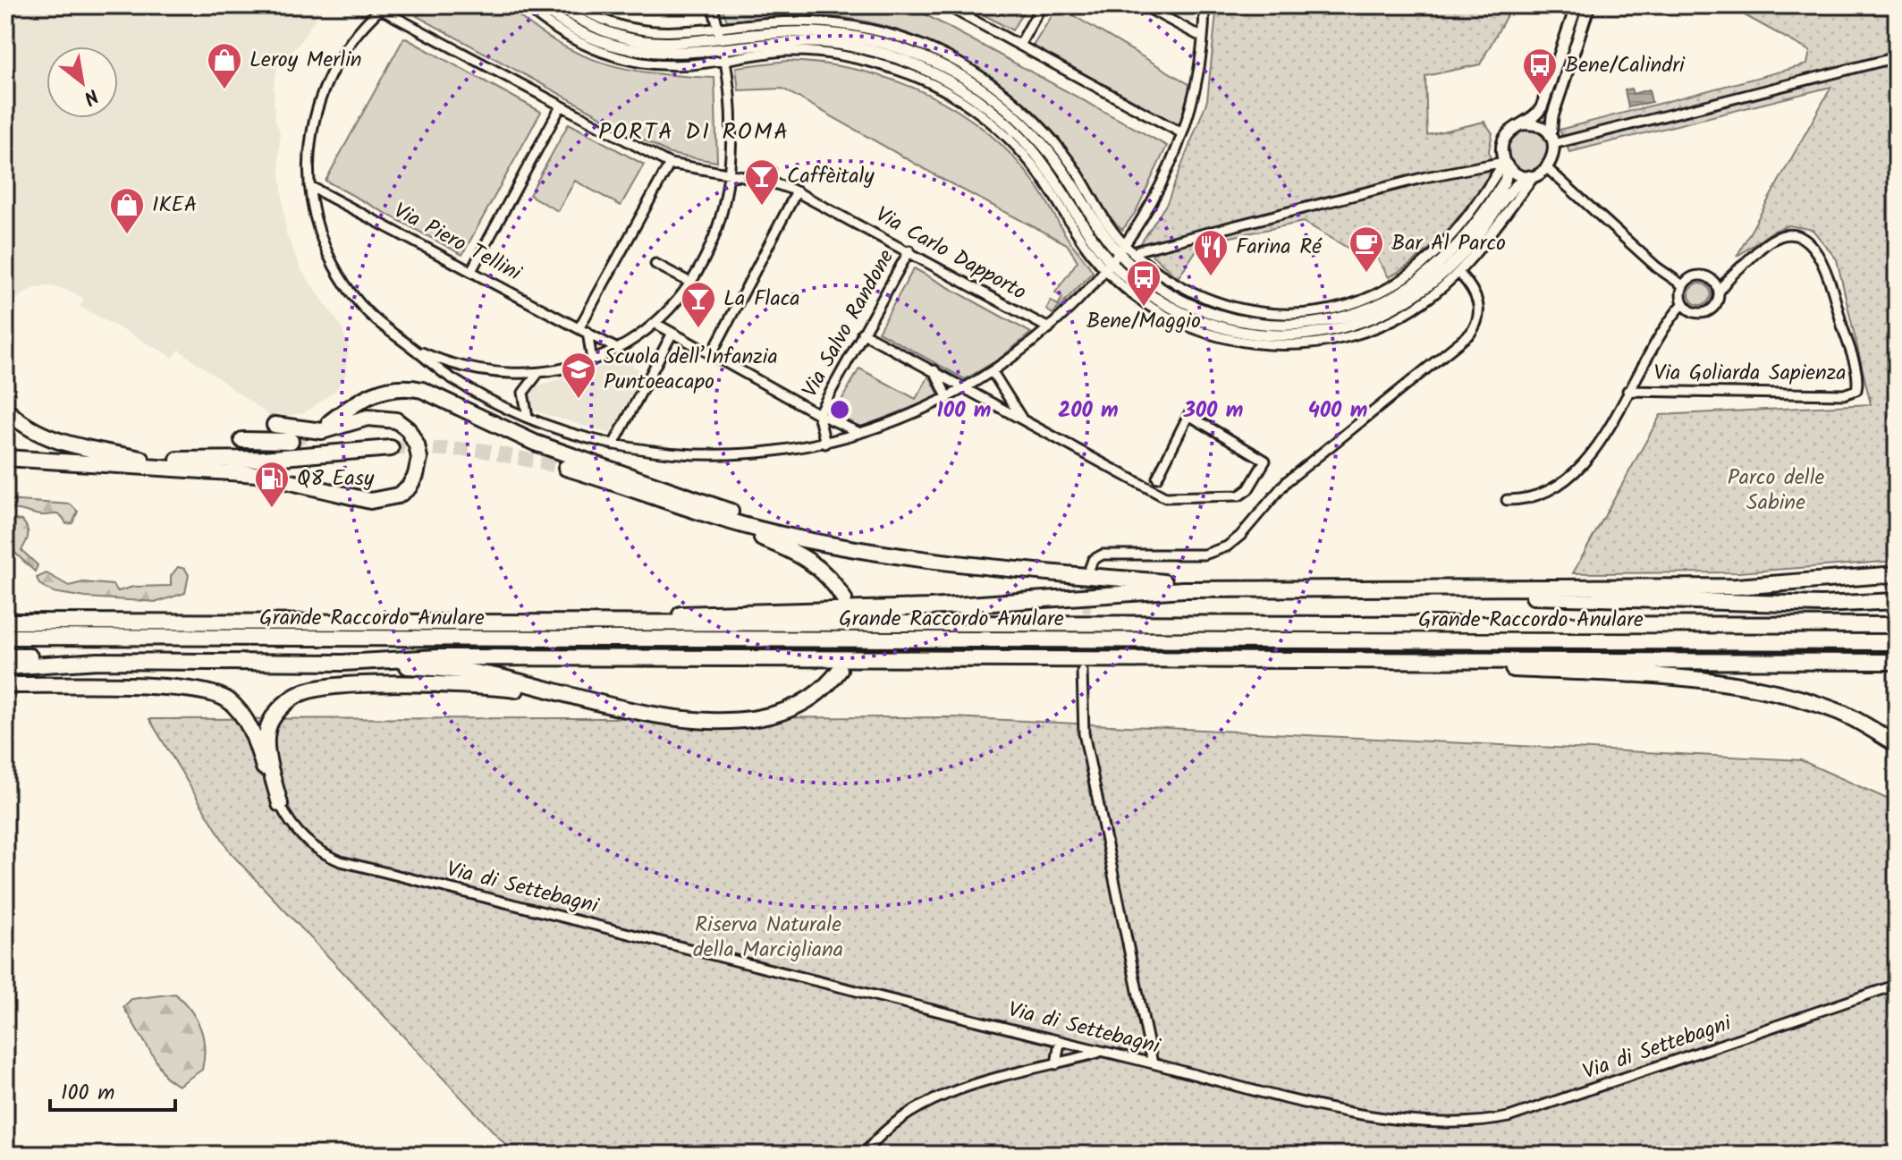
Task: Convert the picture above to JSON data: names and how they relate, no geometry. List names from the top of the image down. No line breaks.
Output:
{"streets":{"highway":["Grande Raccordo Anulare"],"street":["Via Piero Tellini","Via Carlo Dapporto","Via Salvo Randone","Via Goliarda Sapienza","Via di Settebagni"]},"crossings":[["Via Carlo Dapporto","Via Salvo Randone"]],"districts":["PORTA DI ROMA"],"parks":["Parco delle Sabine","Riserva Naturale della Marcigliana"],"places":{"shop":["Leroy Merlin","IKEA"],"bus stop":["Bene/Calindri","Bene/Maggio"],"bar":["Caffèitaly","La Flaca"],"cafe":["Bar Al Parco"],"restaurant":["Farina Ré"],"school or university":["Scuola dell’Infanzia Puntoeacapo"],"fuel station":["Q8 Easy"]},"scale_bar":"100 m","north":"bottom right","rings":["100 m","200 m","300 m","400 m"]}
